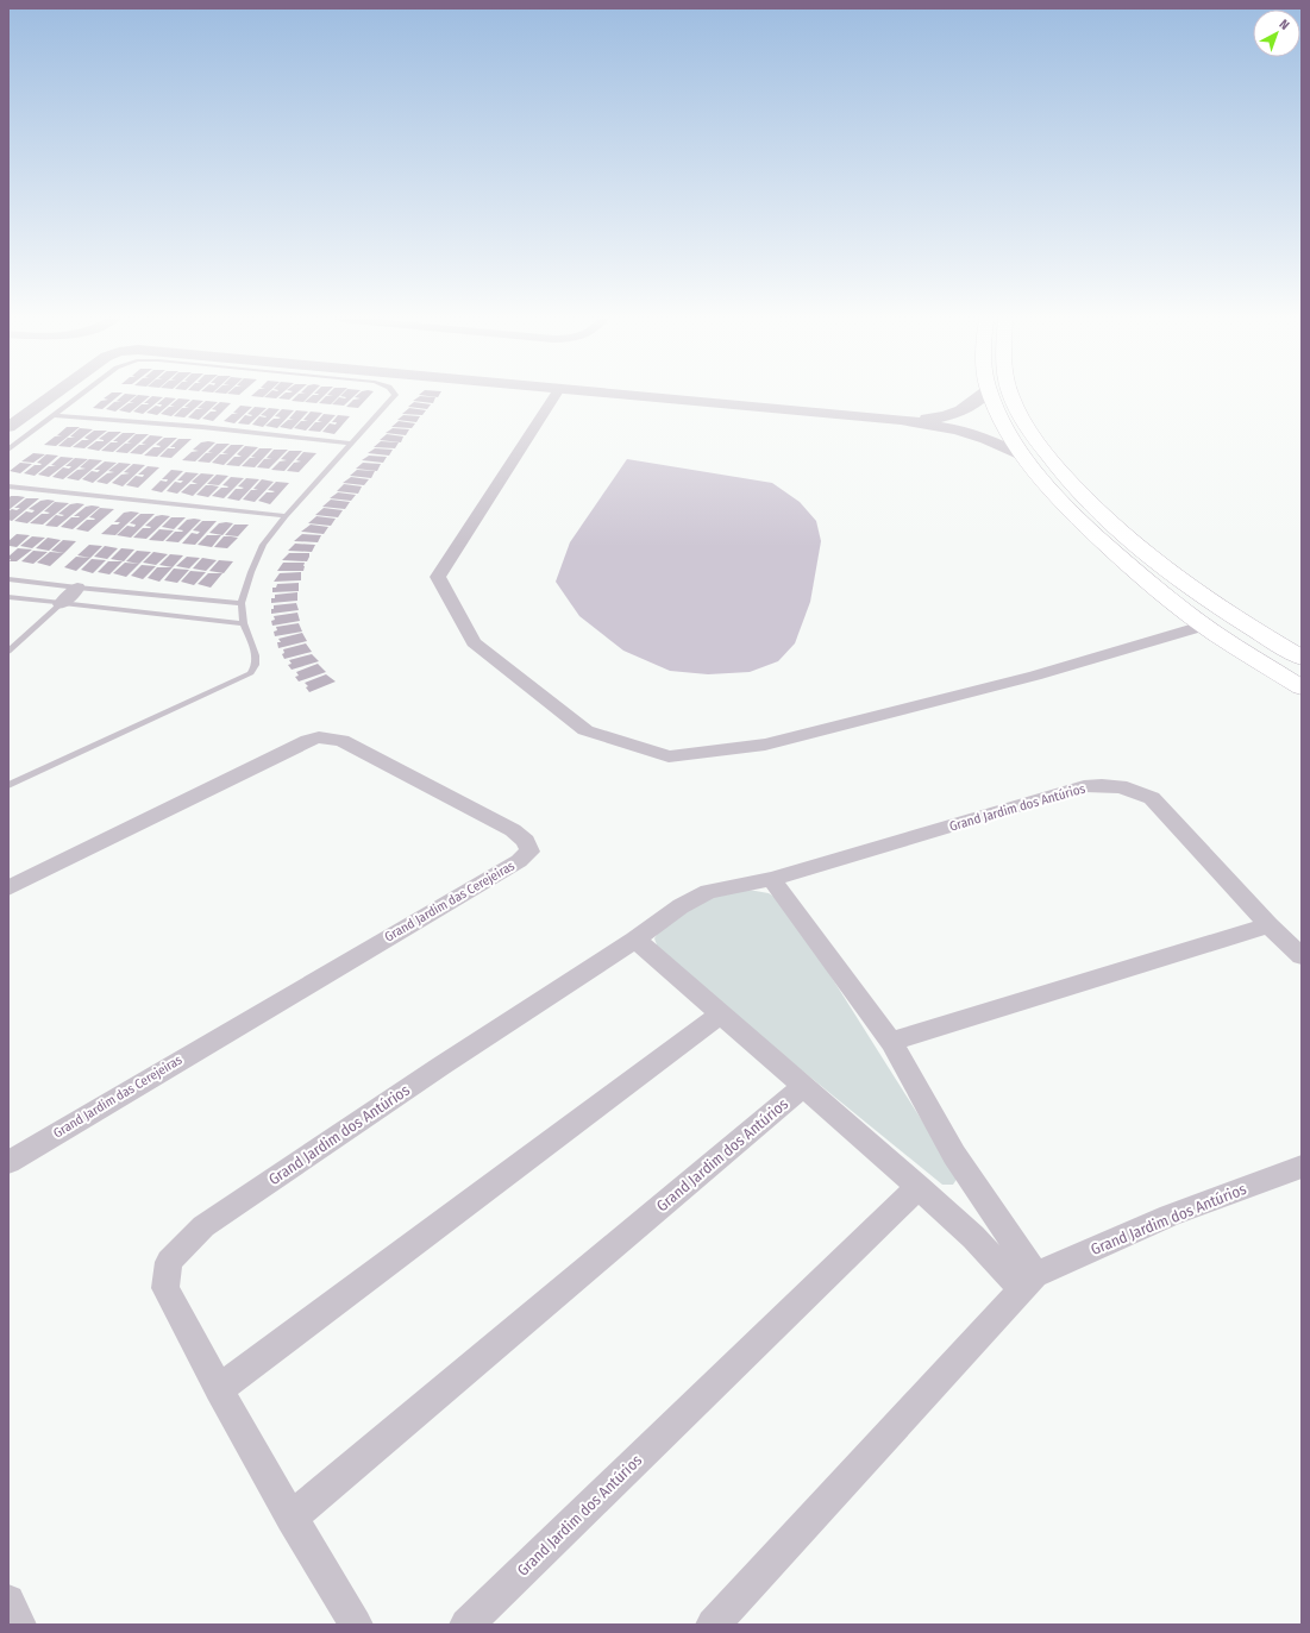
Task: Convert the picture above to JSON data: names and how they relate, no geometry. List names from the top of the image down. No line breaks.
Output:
{"streets":{"street":["Grand Jardim dos Antúrios","Grand Jardim das Cerejeiras"]},"north":"top right"}
